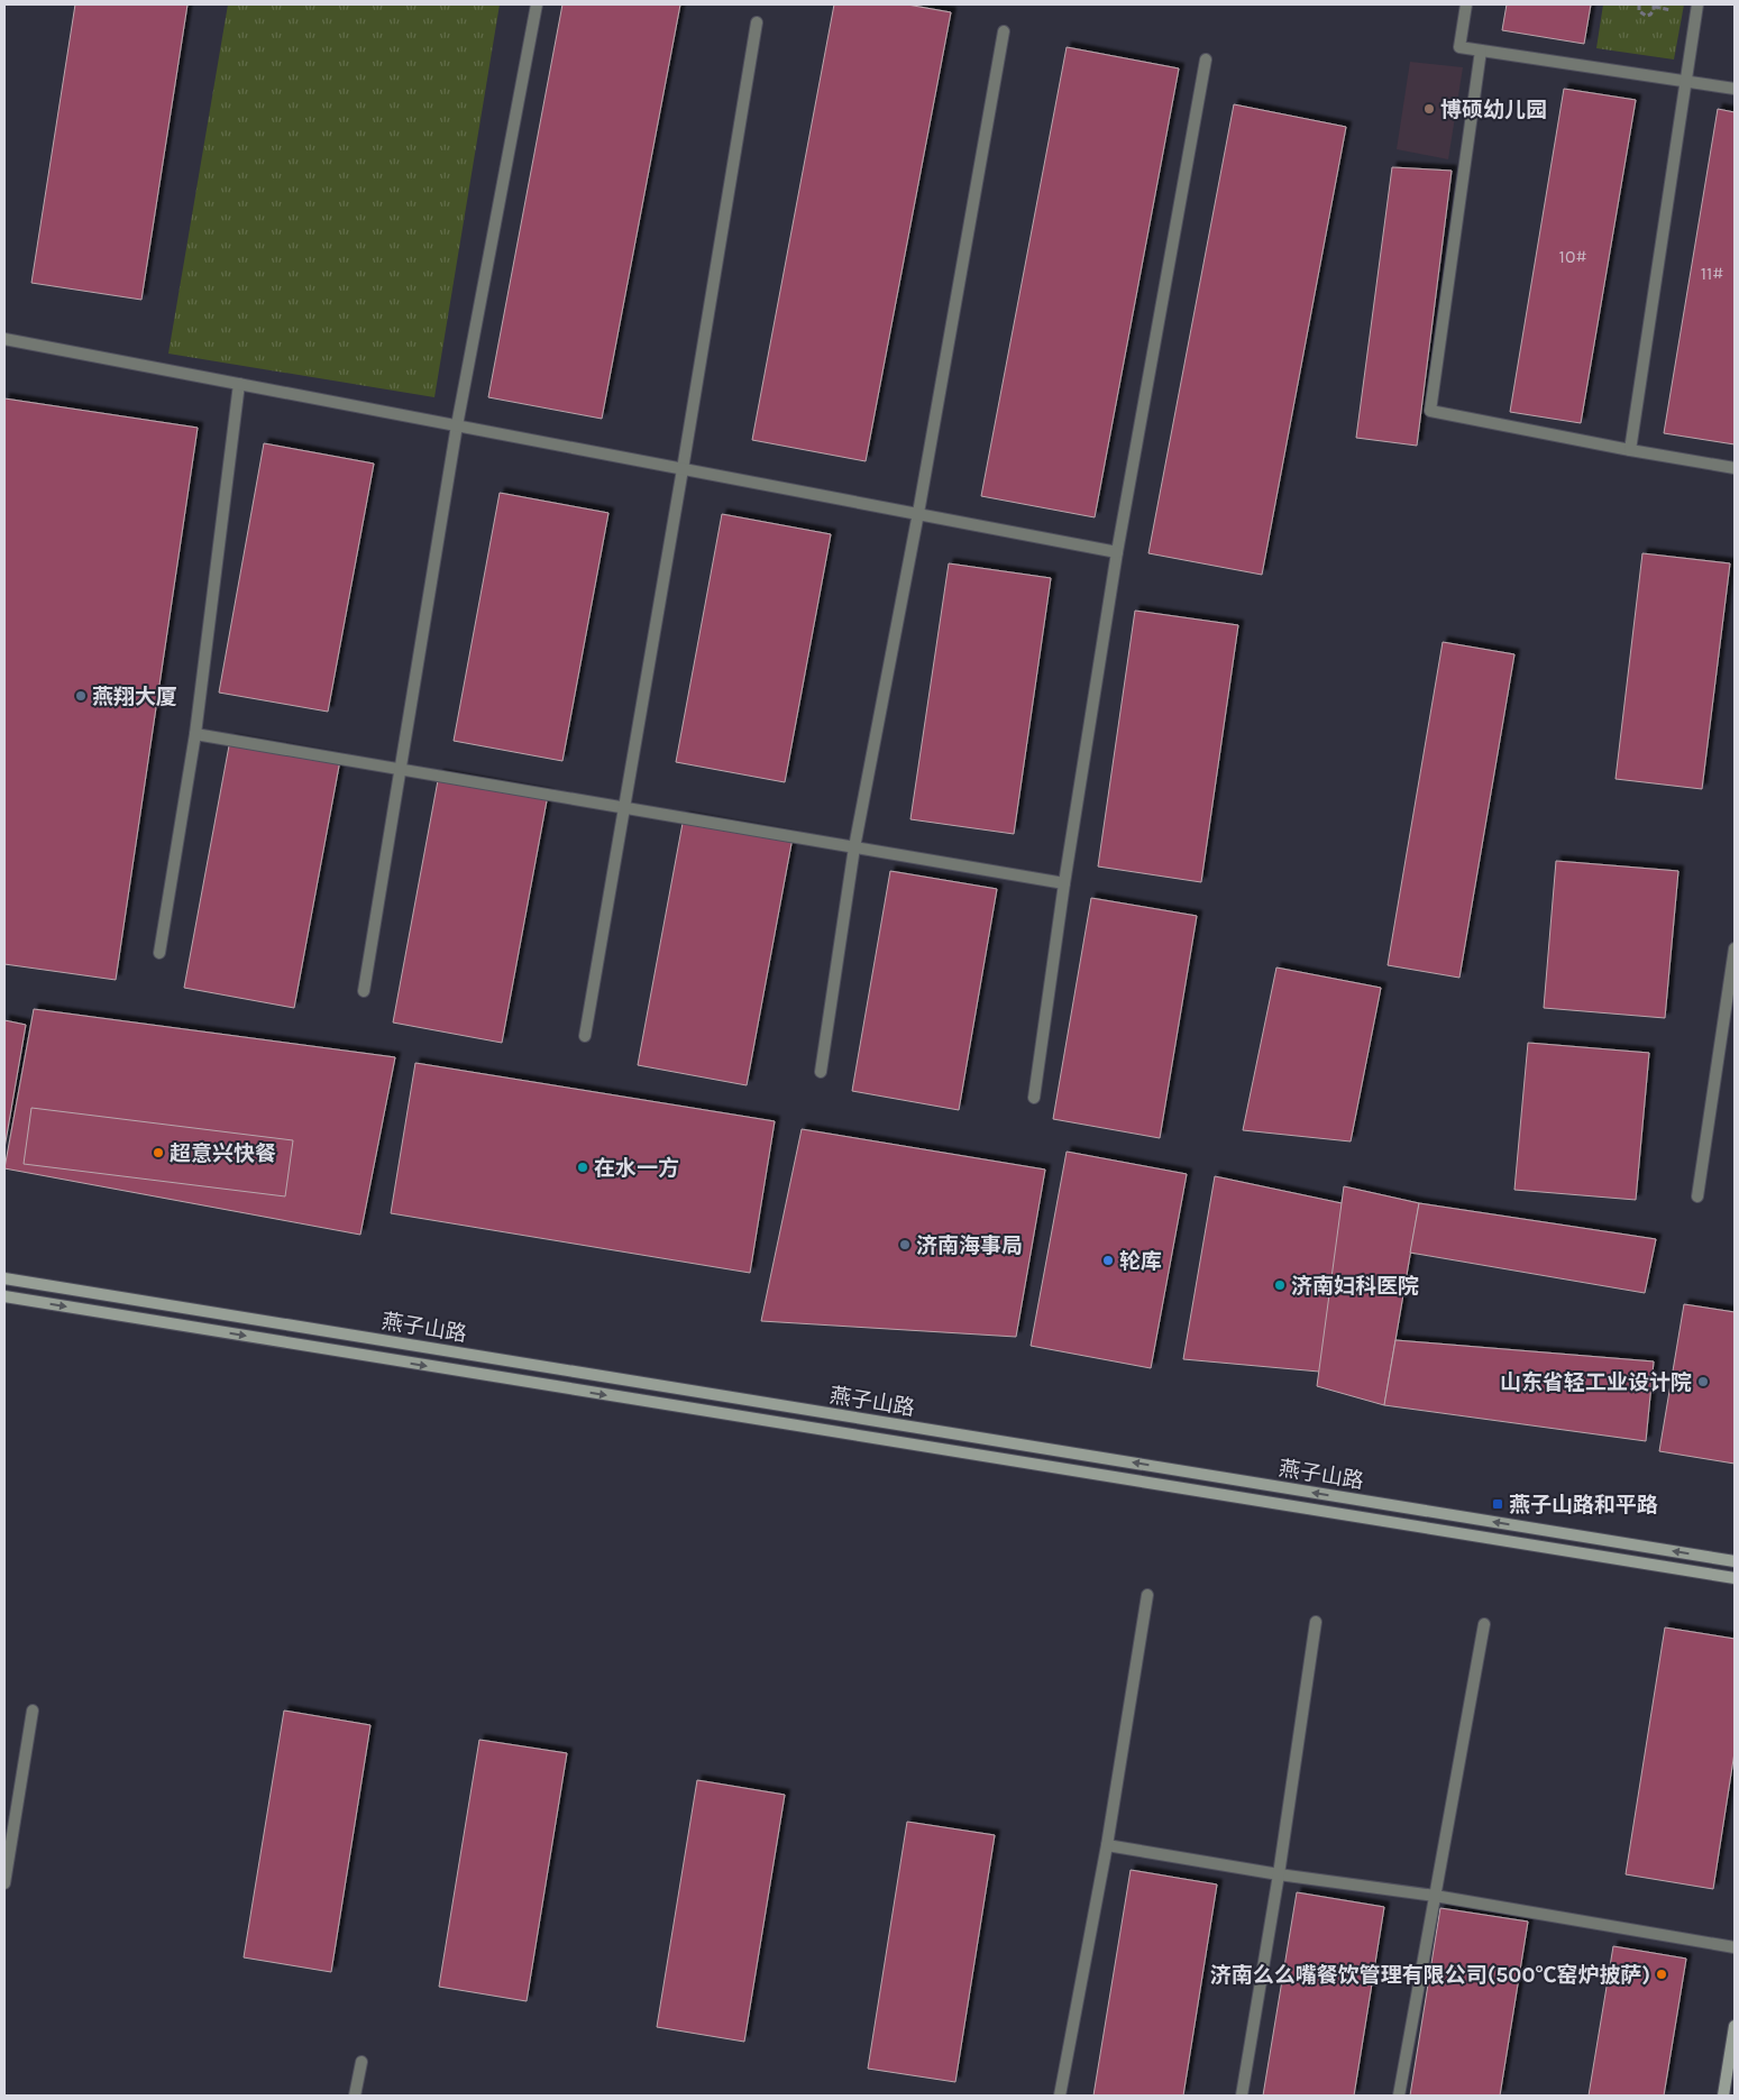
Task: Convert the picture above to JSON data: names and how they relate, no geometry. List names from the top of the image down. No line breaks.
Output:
{"streets":{"street":["燕子山路"]},"places":{"other":["博硕幼儿园","燕翔大厦","超意兴快餐","在水一方","济南海事局","轮库","济南妇科医院","山东省轻工业设计院","济南么么嘴餐饮管理有限公司(500℃窑炉披萨)"],"transit":["燕子山路和平路"]},"house_numbers":["10#","11#"]}
